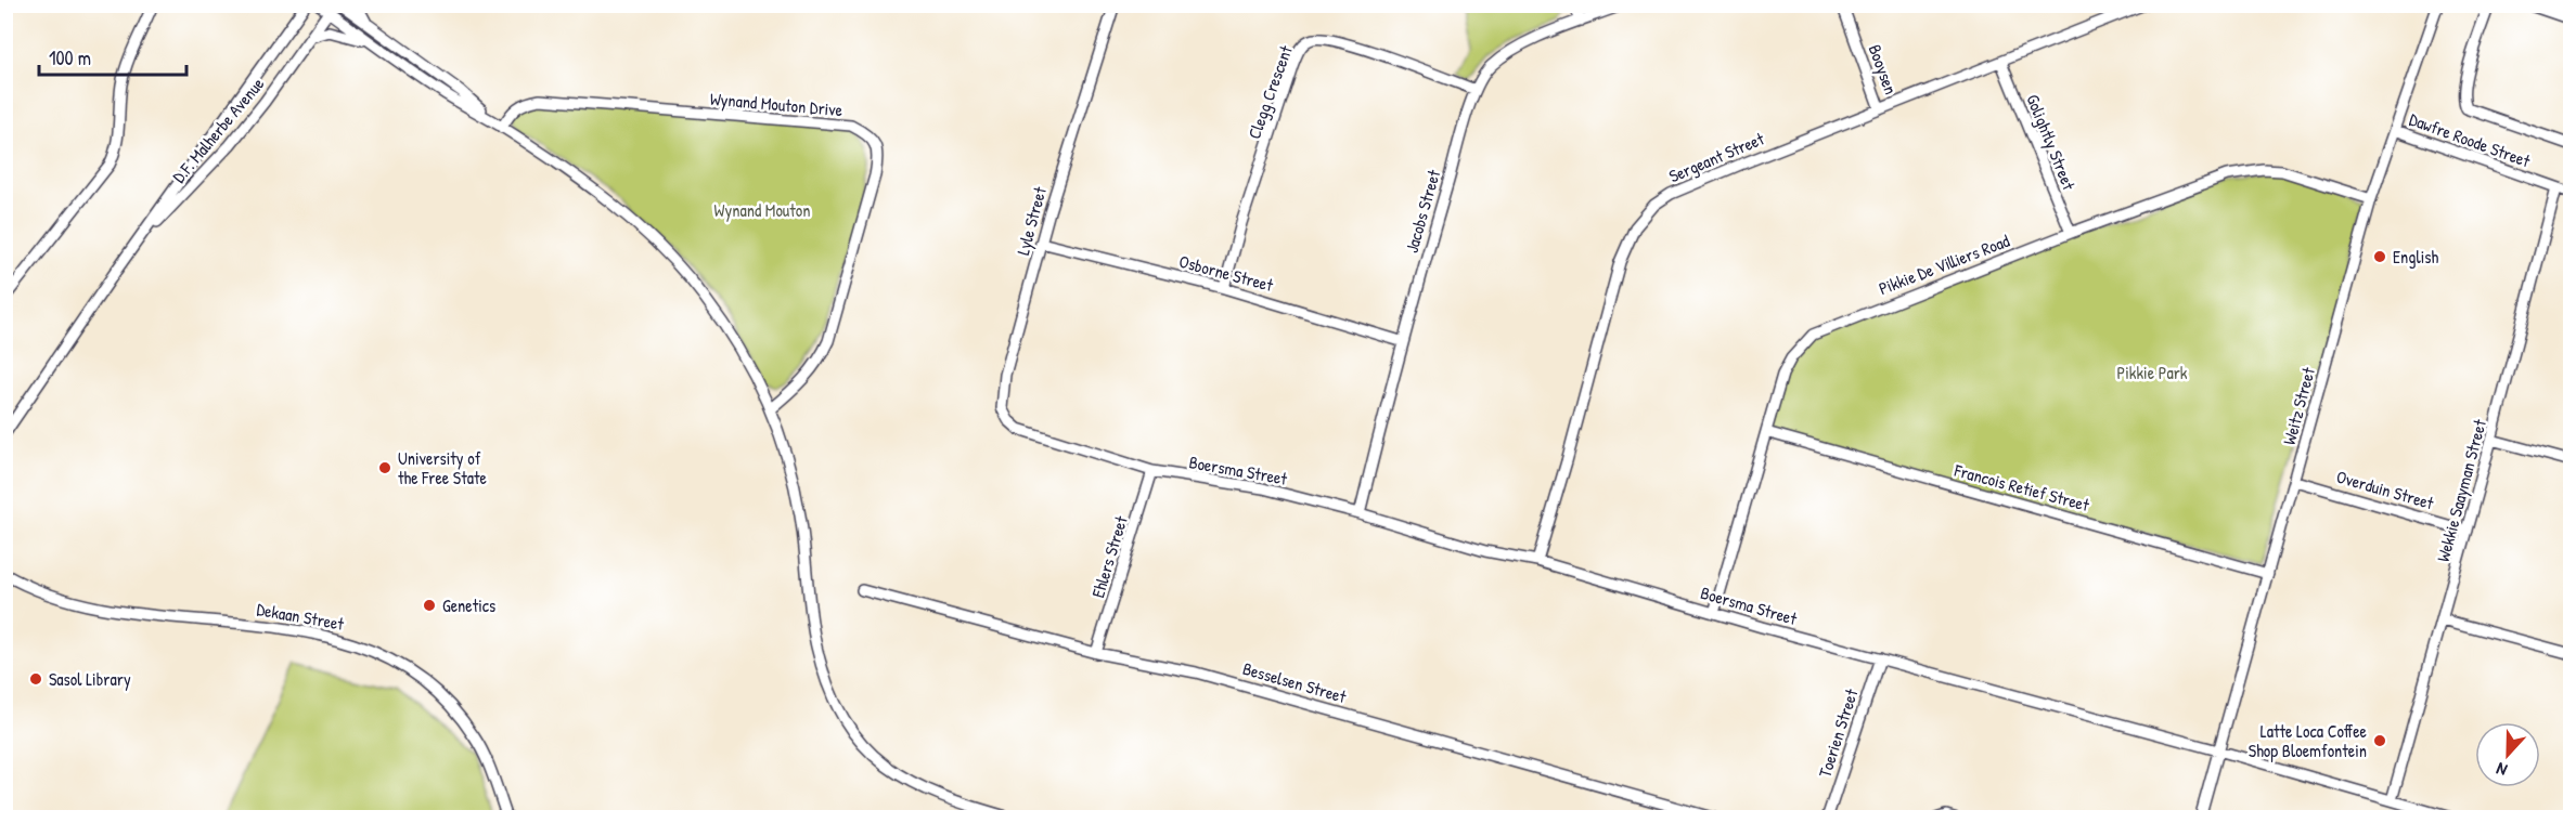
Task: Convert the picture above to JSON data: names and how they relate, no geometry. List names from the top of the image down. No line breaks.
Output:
{"streets":{"street":["Booysen","Clegg Crescent","Wynand Mouton Drive","D.F. Malherbe Avenue","Dawfre Roode Street","Golightly Street","Sergeant Street","Jacobs Street","Lyle Street","Pikkie De Villiers Road","Osborne Street","Weitz Street","Boersma Street","Francois Retief Street","Overduin Street","Wekkie Saayman Street","Ehlers Street","Dekaan Street","Besselsen Street","Toerien Street"]},"crossings":[["Booysen","Sergeant Street"],["Clegg Crescent","Jacobs Street"],["Clegg Crescent","Osborne Street"],["Dawfre Roode Street","Weitz Street"],["Dawfre Roode Street","Wekkie Saayman Street"],["Golightly Street","Sergeant Street"],["Golightly Street","Pikkie De Villiers Road"],["Sergeant Street","Boersma Street"],["Jacobs Street","Osborne Street"],["Jacobs Street","Boersma Street"],["Lyle Street","Osborne Street"],["Lyle Street","Boersma Street"],["Pikkie De Villiers Road","Weitz Street"],["Pikkie De Villiers Road","Boersma Street"],["Pikkie De Villiers Road","Francois Retief Street"],["Weitz Street","Boersma Street"],["Weitz Street","Francois Retief Street"],["Weitz Street","Overduin Street"],["Boersma Street","Wekkie Saayman Street"],["Boersma Street","Ehlers Street"],["Boersma Street","Toerien Street"],["Overduin Street","Wekkie Saayman Street"],["Ehlers Street","Besselsen Street"]],"parks":["Wynand Mouton","Pikkie Park"],"places":["English","University of the Free State","Genetics","Sasol Library","Latte Loca Coffee Shop Bloemfontein"],"scale_bar":"100 m","north":"bottom"}
